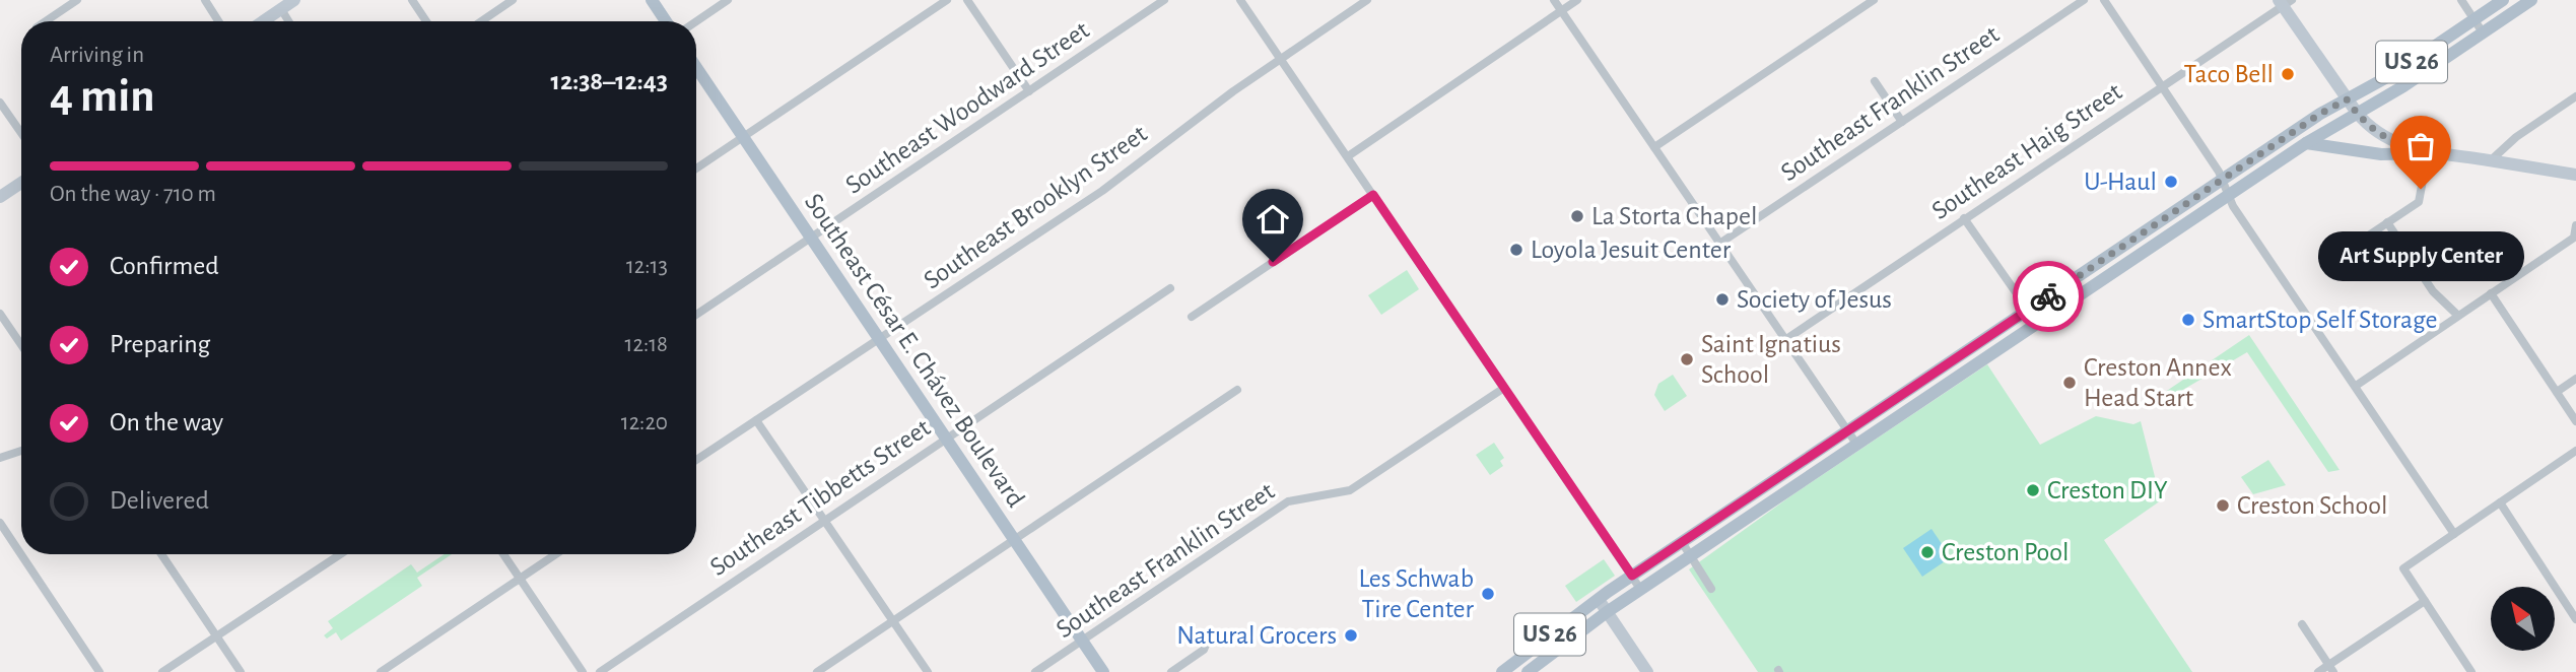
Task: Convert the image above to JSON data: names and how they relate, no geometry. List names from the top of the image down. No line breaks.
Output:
{"streets":{"main road":["US 26","Southeast César E. Chávez Boulevard"],"street":["Southeast Franklin Street","Southeast Woodward Street","Southeast Haig Street","Southeast Brooklyn Street","Southeast Tibbetts Street"]},"crossings":[["Southeast Franklin Street","Southeast César E. Chávez Boulevard"],["Southeast Woodward Street","Southeast César E. Chávez Boulevard"],["Southeast Brooklyn Street","Southeast César E. Chávez Boulevard"],["Southeast César E. Chávez Boulevard","Southeast Tibbetts Street"]],"places":["Taco Bell","U-Haul","Art Supply Center","La Storta Chapel","Loyola Jesuit Center","Society of Jesus","SmartStop Self Storage","Saint Ignatius School","Creston Annex Head Start","Creston DIY","Creston School","Creston Pool","Les Schwab Tire Center","Natural Grocers"],"north":"top left","page":{"heading":["4 min","Arriving in","12:38–12:43"],"bar":"On the way · 710 m","list":[["Confirmed","12:13"],["Preparing","12:18"],["On the way","12:20"],"Delivered"],"bubble":"Art Supply Center"}}
